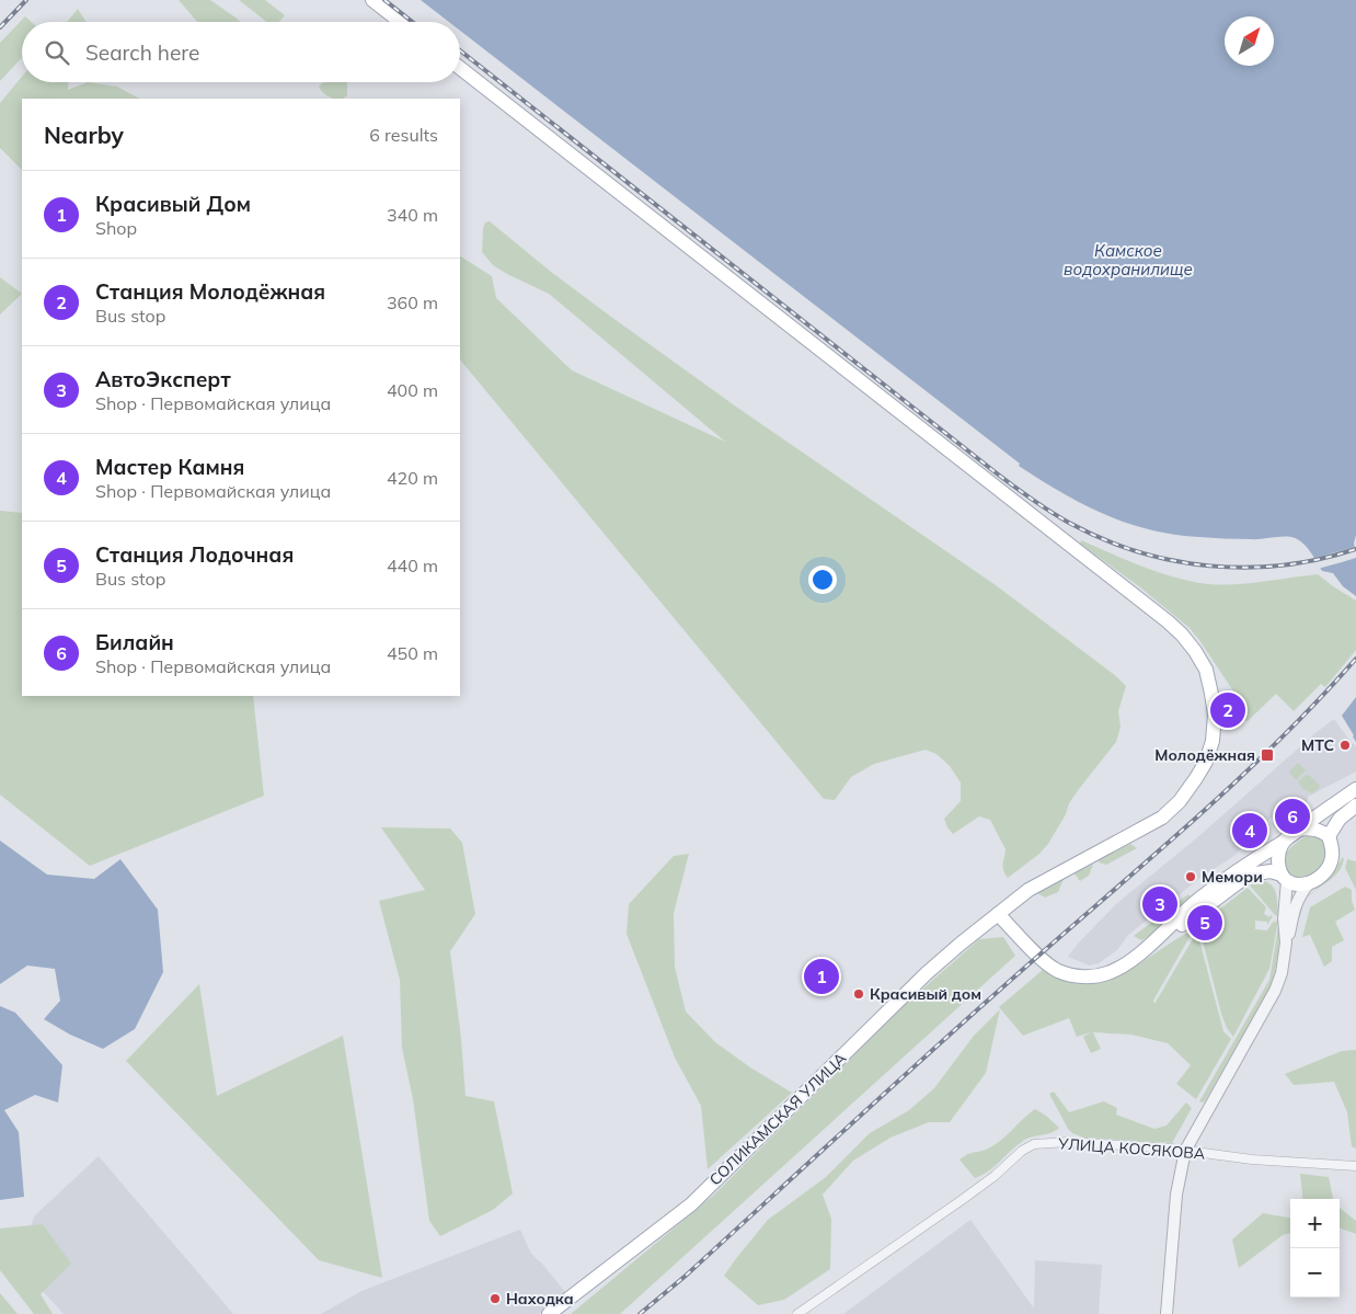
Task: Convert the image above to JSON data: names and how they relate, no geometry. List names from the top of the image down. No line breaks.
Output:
{"streets":{"main road":["СОЛИКАМСКАЯ УЛИЦА"],"street":["УЛИЦА КОСЯКОВА"]},"water":["Камское водохранилище"],"places":{"other":["МТС","Мемори","Красивый дом","Находка"],"transit":["Молодёжная"]},"north":"top right","page":{"search":"Search here","heading":["Nearby","6 results"],"list":[{"mark":"1","name":"Красивый Дом","note":"Shop","value":"340 m"},{"mark":"2","name":"Станция Молодёжная","note":"Bus stop","value":"360 m"},{"mark":"3","name":"АвтоЭксперт","note":"Shop · Первомайская улица","value":"400 m"},{"mark":"4","name":"Мастер Камня","note":"Shop · Первомайская улица","value":"420 m"},{"mark":"5","name":"Станция Лодочная","note":"Bus stop","value":"440 m"},{"mark":"6","name":"Билайн","note":"Shop · Первомайская улица","value":"450 m"}],"pins":["2","6","4","3","5","1"],"map_buttons":["+","−"]}}
